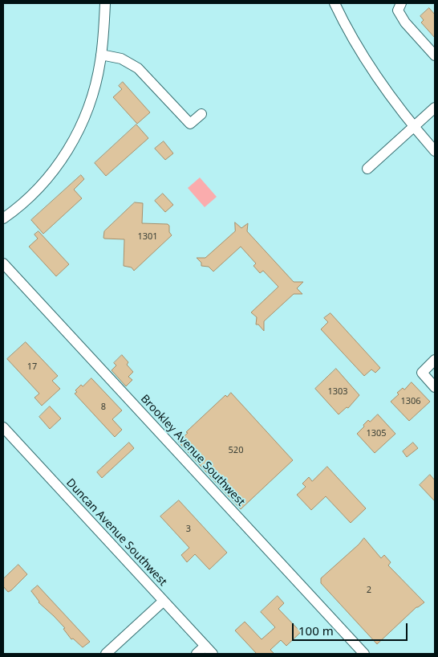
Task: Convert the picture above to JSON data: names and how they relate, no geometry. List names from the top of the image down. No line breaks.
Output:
{"streets":{"street":["Brookley Avenue Southwest","Duncan Avenue Southwest"]},"house_numbers":["1301","17","1303","1306","8","1305","520","3","2"],"scale_bar":"100 m"}
